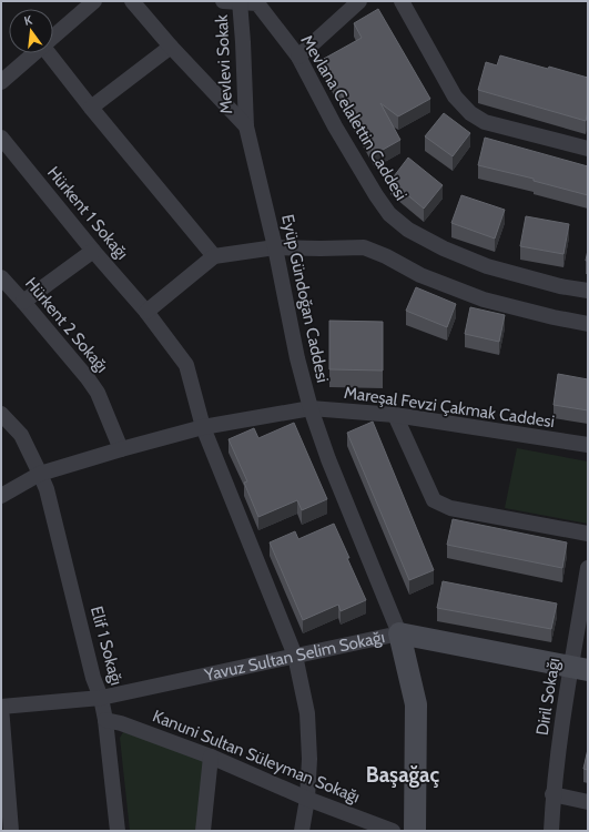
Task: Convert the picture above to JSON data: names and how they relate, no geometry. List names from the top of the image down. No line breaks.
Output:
{"streets":{"street":["Mevlevi Sokak","Mevlana Celalettin Caddesi","Hürkent 1 Sokağı","Eyüp Gündoğan Caddesi","Hürkent 2 Sokağı","Mareşal Fevzi Çakmak Caddesi","Elif 1 Sokağı","Yavuz Sultan Selim Sokağı","Diril Sokağı","Kanuni Sultan Süleyman Sokağı"]},"crossings":[["Mevlevi Sokak","Mevlana Celalettin Caddesi"],["Mevlevi Sokak","Eyüp Gündoğan Caddesi"],["Hürkent 1 Sokağı","Mareşal Fevzi Çakmak Caddesi"],["Hürkent 1 Sokağı","Yavuz Sultan Selim Sokağı"],["Hürkent 1 Sokağı","Kanuni Sultan Süleyman Sokağı"],["Eyüp Gündoğan Caddesi","Mareşal Fevzi Çakmak Caddesi"],["Eyüp Gündoğan Caddesi","Yavuz Sultan Selim Sokağı"],["Hürkent 2 Sokağı","Mareşal Fevzi Çakmak Caddesi"],["Mareşal Fevzi Çakmak Caddesi","Elif 1 Sokağı"],["Elif 1 Sokağı","Yavuz Sultan Selim Sokağı"],["Elif 1 Sokağı","Kanuni Sultan Süleyman Sokağı"],["Yavuz Sultan Selim Sokağı","Diril Sokağı"]],"districts":["Başağaç"],"north":"top"}
